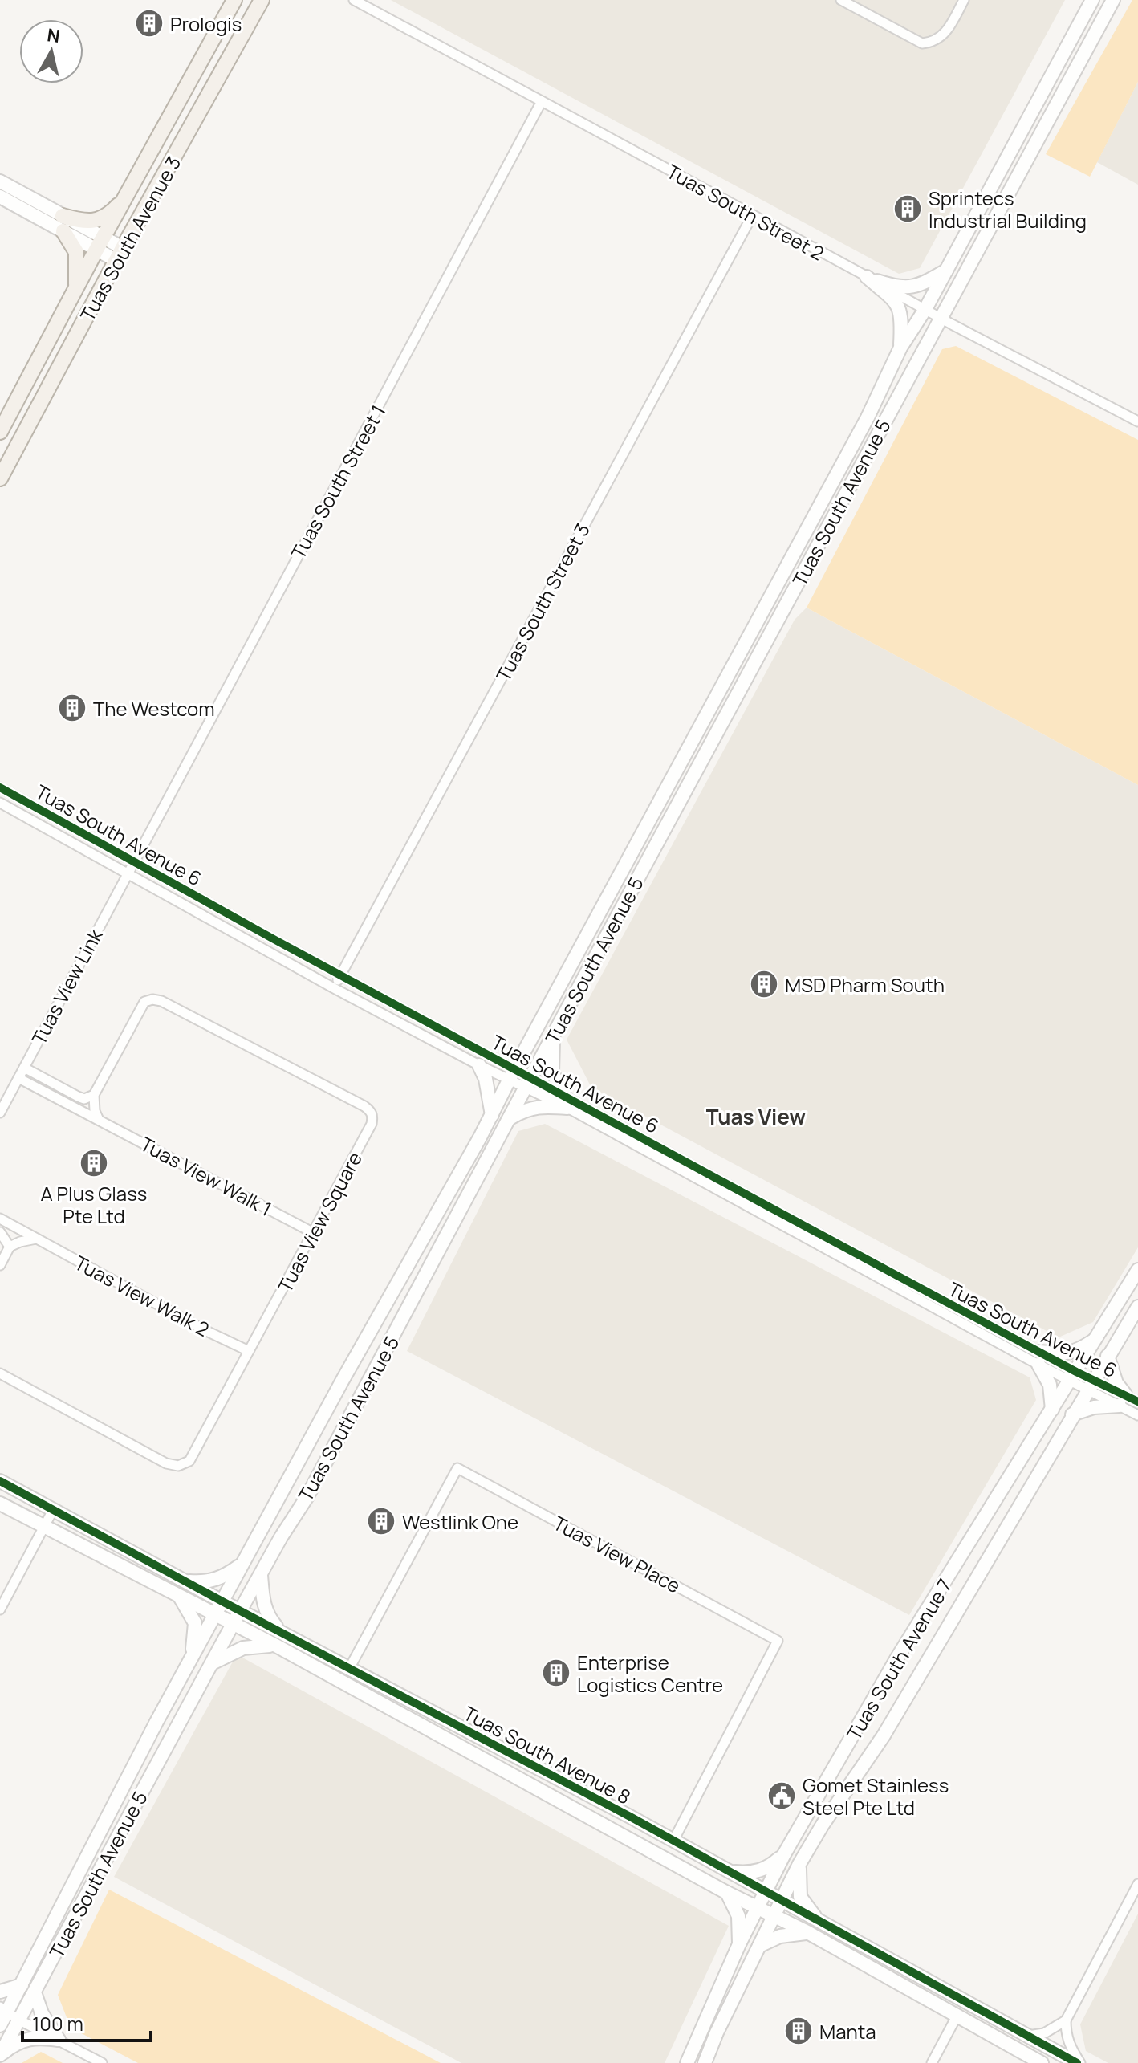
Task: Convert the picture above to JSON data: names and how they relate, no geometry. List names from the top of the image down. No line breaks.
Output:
{"streets":{"main road":["Tuas South Avenue 3","Tuas South Avenue 5","Tuas South Avenue 7","Tuas South Avenue 8"],"street":["Tuas South Street 2","Tuas South Street 1","Tuas South Street 3","Tuas South Avenue 6","Tuas View Link","Tuas View Walk 1","Tuas View Square","Tuas View Walk 2","Tuas View Place"]},"crossings":[["Tuas South Street 2","Tuas South Street 1"],["Tuas South Street 2","Tuas South Avenue 5"],["Tuas South Street 2","Tuas South Street 3"],["Tuas South Street 1","Tuas South Avenue 6"],["Tuas South Street 1","Tuas View Link"],["Tuas South Avenue 5","Tuas South Avenue 6"],["Tuas South Avenue 5","Tuas South Avenue 8"],["Tuas South Street 3","Tuas South Avenue 6"],["Tuas South Avenue 6","Tuas View Link"],["Tuas South Avenue 6","Tuas South Avenue 7"],["Tuas View Link","Tuas View Walk 1"],["Tuas View Walk 1","Tuas View Square"],["Tuas View Square","Tuas View Walk 2"],["Tuas View Place","Tuas South Avenue 8"],["Tuas South Avenue 7","Tuas South Avenue 8"]],"districts":["Tuas View"],"places":{"building":["Prologis","Sprintecs Industrial Building","The Westcom","MSD Pharm South","A Plus Glass Pte Ltd","Westlink One","Enterprise Logistics Centre","Manta"],"public building":["Gomet Stainless Steel Pte Ltd"]},"scale_bar":"100 m","north":"top"}
